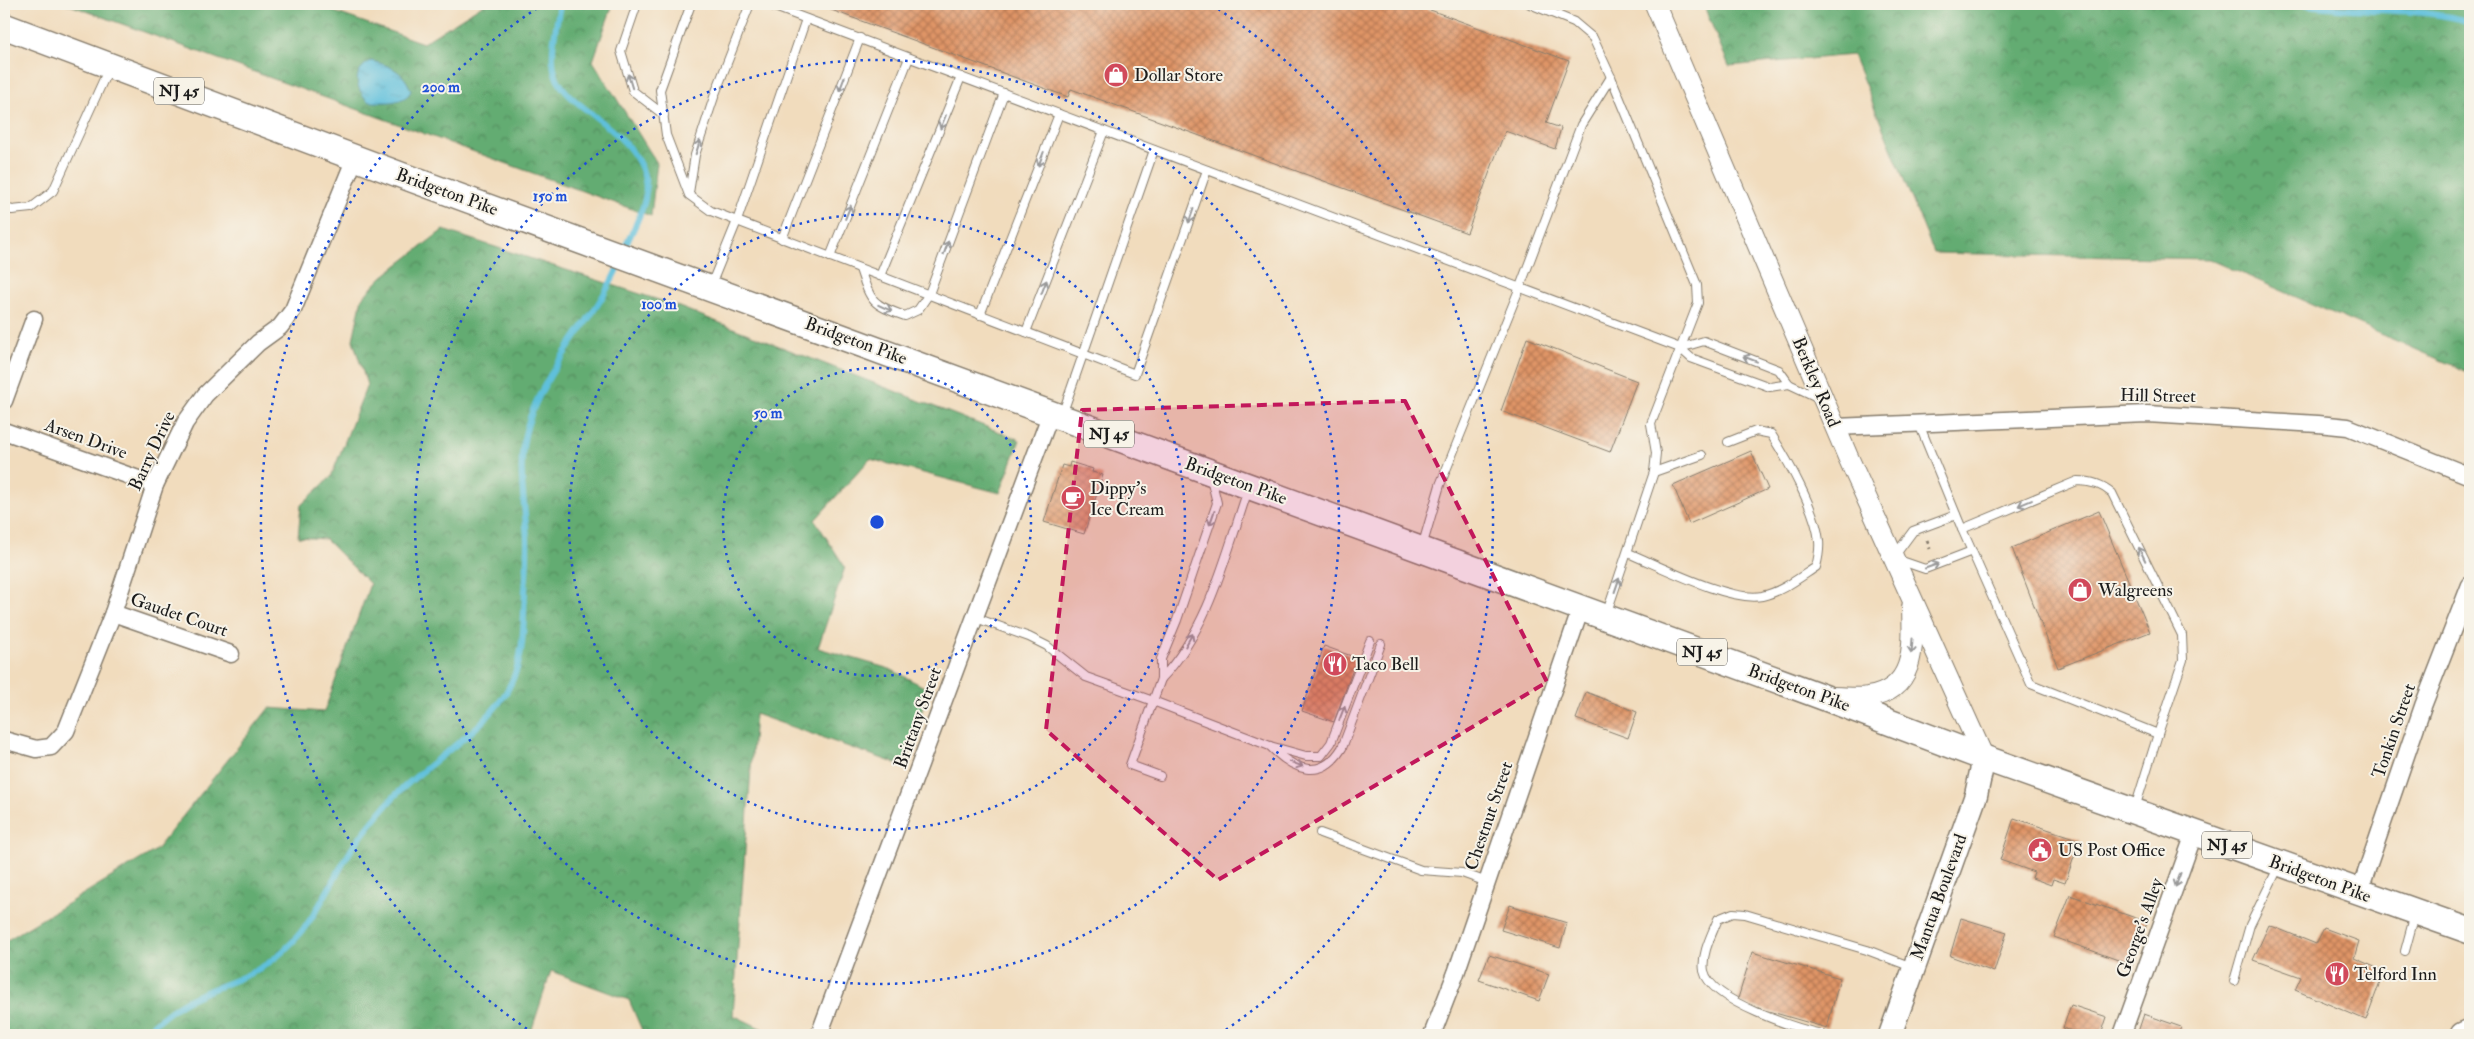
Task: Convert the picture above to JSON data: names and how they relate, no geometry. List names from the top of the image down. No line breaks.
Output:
{"streets":{"main road":["NJ 45","Bridgeton Pike","Mantua Boulevard"],"street":["Berkley Road","Hill Street","Arsen Drive","Barry Drive","Gaudet Court","Brittany Street","Tonkin Street","Chestnut Street","George's Alley"]},"crossings":[["Bridgeton Pike","Berkley Road"],["Bridgeton Pike","Barry Drive"],["Bridgeton Pike","Brittany Street"],["Bridgeton Pike","Tonkin Street"],["Bridgeton Pike","Chestnut Street"],["Bridgeton Pike","Mantua Boulevard"],["Bridgeton Pike","George's Alley"],["Berkley Road","Hill Street"],["Berkley Road","Mantua Boulevard"],["Arsen Drive","Barry Drive"],["Barry Drive","Gaudet Court"]],"one_way":["George's Alley"],"places":{"shop":["Dollar Store","Walgreens"],"cafe":["Dippy's Ice Cream"],"restaurant":["Taco Bell","Telford Inn"],"public building":["US Post Office"]},"rings":["200 m","150 m","100 m","50 m"]}
